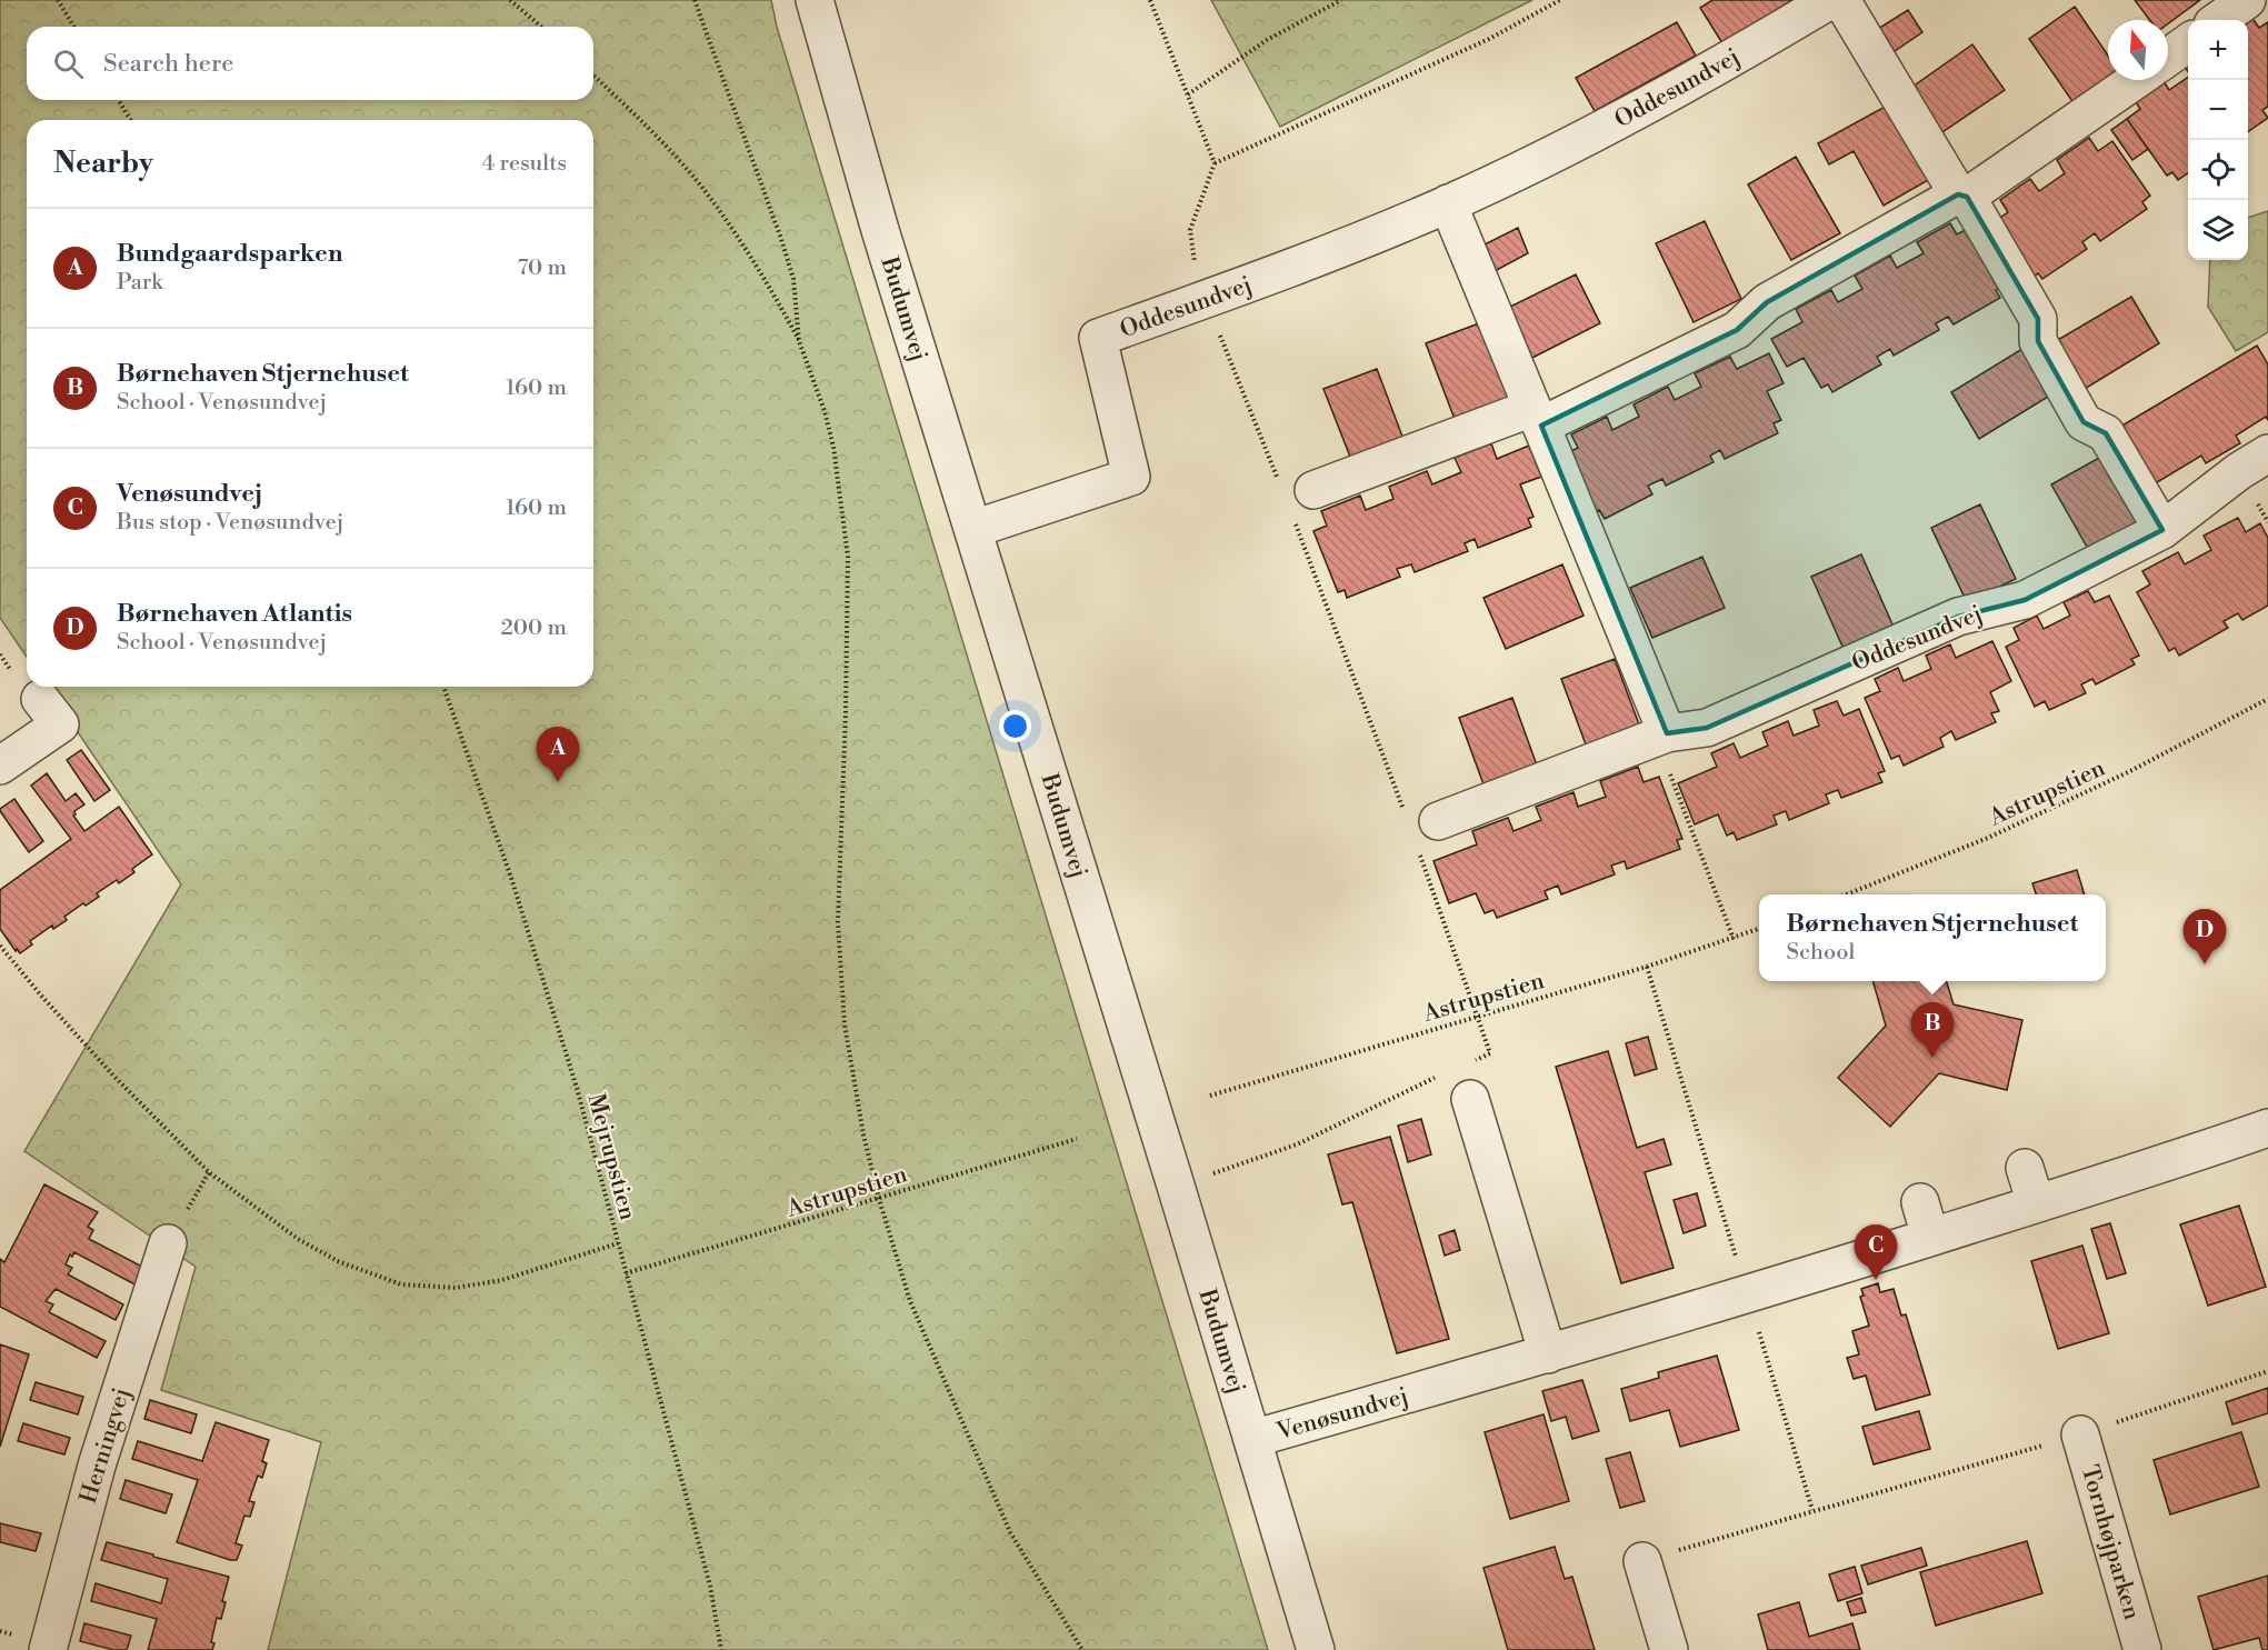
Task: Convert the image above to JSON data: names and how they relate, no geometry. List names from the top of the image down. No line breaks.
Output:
{"streets":{"street":["Oddesundvej","Budumvej","Venøsundvej","Herningvej","Tornhøjparken"],"path":["Astrupstien","Mejrupstien"]},"crossings":[["Oddesundvej","Budumvej"],["Budumvej","Venøsundvej"],["Astrupstien","Mejrupstien"]],"north":"top","page":{"map_buttons":["+","−"],"search":"Search here","heading":["Nearby","4 results"],"list":[{"mark":"A","name":"Bundgaardsparken","note":"Park","value":"70 m"},{"mark":"B","name":"Børnehaven Stjernehuset","note":"School · Venøsundvej","value":"160 m"},{"mark":"C","name":"Venøsundvej","note":"Bus stop · Venøsundvej","value":"160 m"},{"mark":"D","name":"Børnehaven Atlantis","note":"School · Venøsundvej","value":"200 m"}],"pins":["A","D","B","C"],"popup":["Børnehaven Stjernehuset","School"]}}
